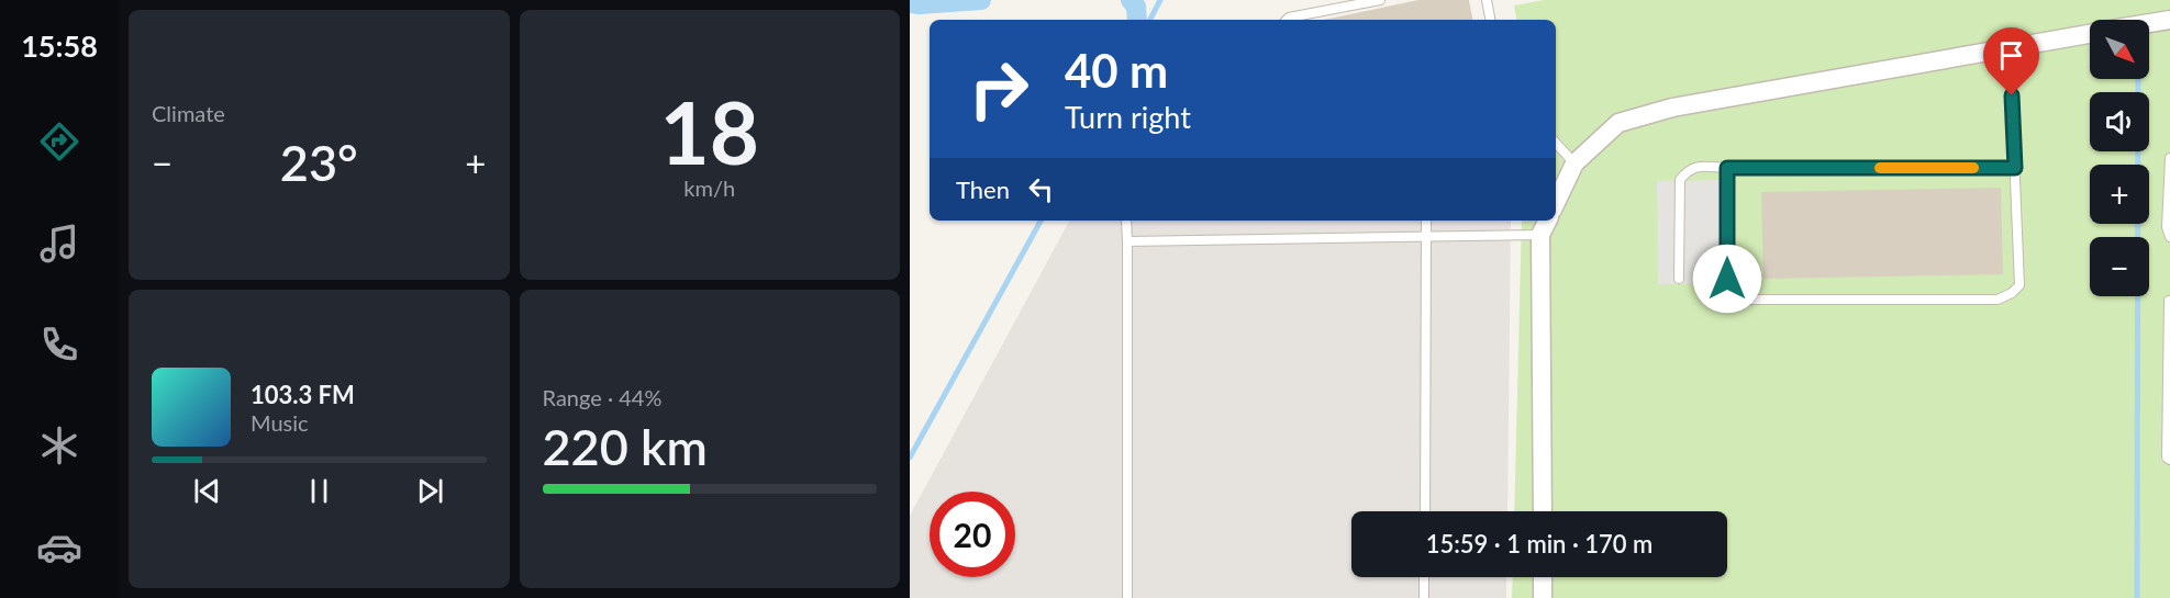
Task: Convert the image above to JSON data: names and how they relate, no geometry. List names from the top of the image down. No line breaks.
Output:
{"north":"bottom right","page":{"tabs":"15:58","tile":["Climate",["18","km/h"],["Range · 44%","220 km"]],"map_buttons":["+","−"],"turn":["40 m","Turn right"],"heat":["−","23°","+"],"then":"Then","song":["103.3 FM","Music"],"limit":"20","trip":"15:59 · 1 min · 170 m"}}
